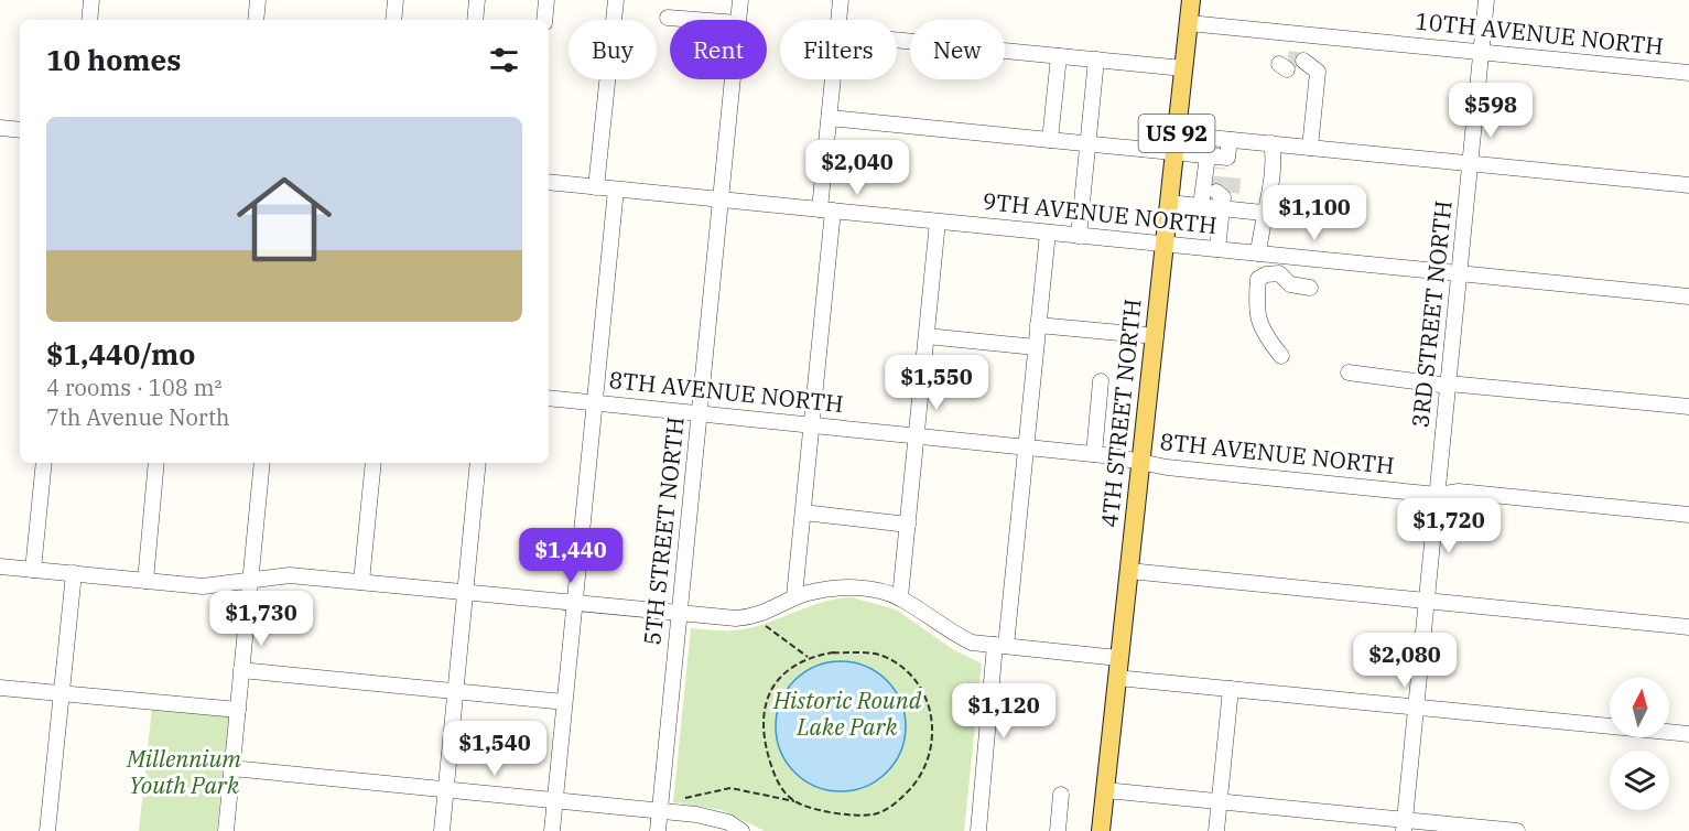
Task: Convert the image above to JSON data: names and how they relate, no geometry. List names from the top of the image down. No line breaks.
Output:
{"streets":{"main road":["US 92","4TH STREET NORTH"],"street":["10TH AVENUE NORTH","9TH AVENUE NORTH","3RD STREET NORTH","8TH AVENUE NORTH","5TH STREET NORTH"]},"crossings":[["10TH AVENUE NORTH","3RD STREET NORTH"],["10TH AVENUE NORTH","4TH STREET NORTH"],["9TH AVENUE NORTH","3RD STREET NORTH"],["9TH AVENUE NORTH","4TH STREET NORTH"],["9TH AVENUE NORTH","5TH STREET NORTH"],["3RD STREET NORTH","8TH AVENUE NORTH"],["8TH AVENUE NORTH","4TH STREET NORTH"],["8TH AVENUE NORTH","5TH STREET NORTH"]],"parks":["Historic Round Lake Park","Millennium Youth Park"],"north":"top","page":{"chip":["Buy","Rent","Filters","New"],"heading":"10 homes","price":["$598","$2,040","$1,100","$1,550","$1,720","$1,440","$1,730","$2,080","$1,120","$1,540"],"list":[{"name":"$1,440/mo","note":"4 rooms · 108 m² · 7th Avenue North"}]}}
